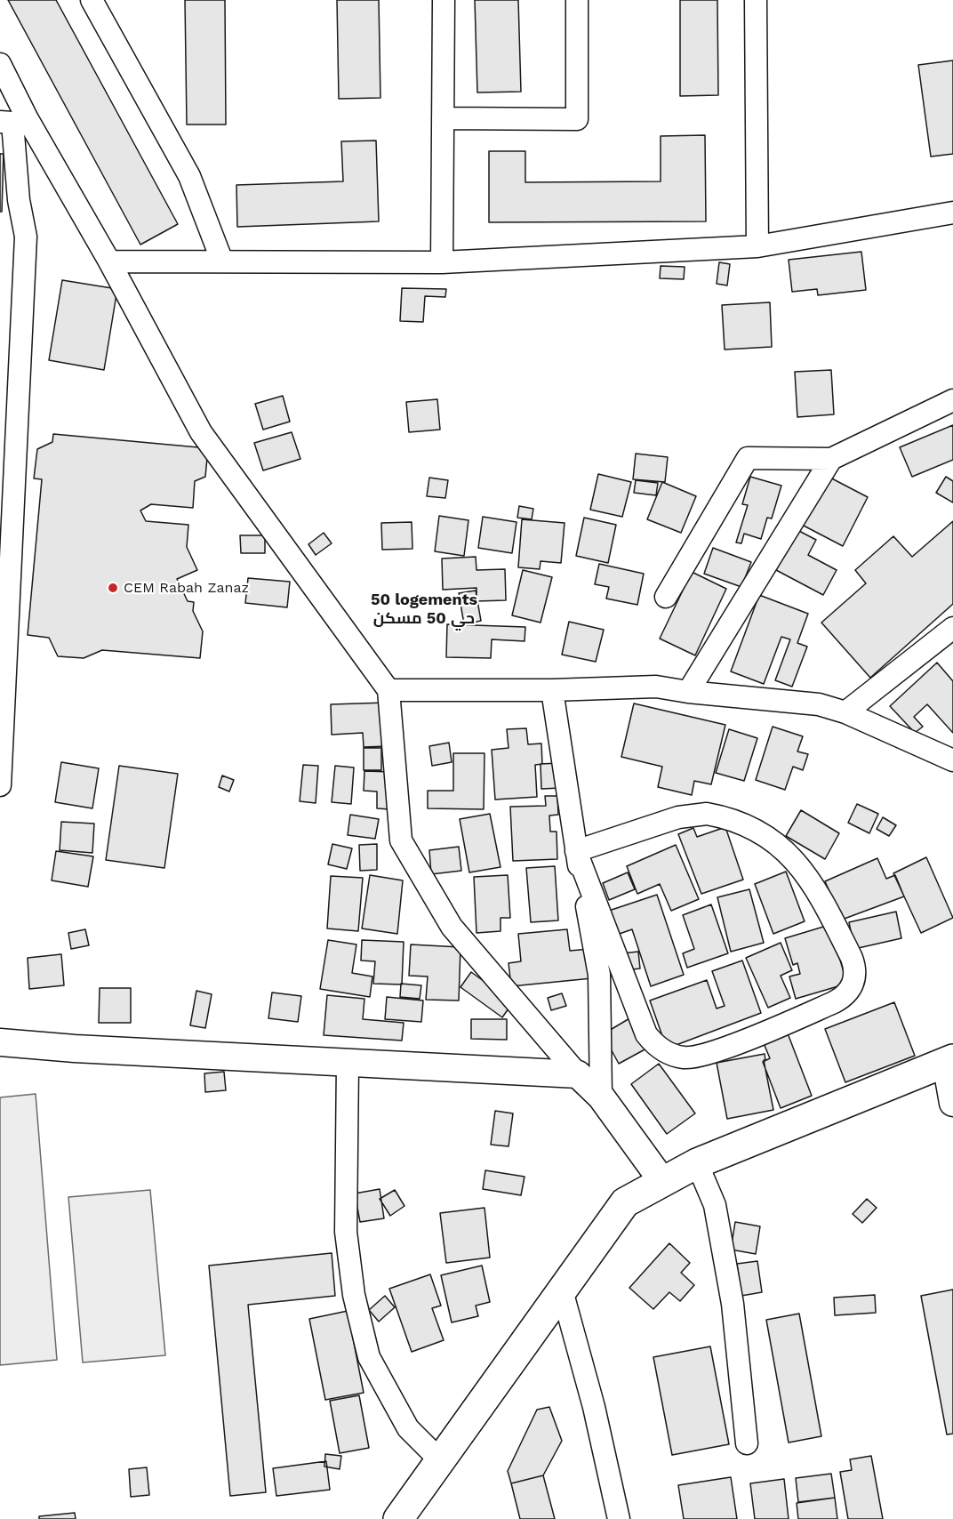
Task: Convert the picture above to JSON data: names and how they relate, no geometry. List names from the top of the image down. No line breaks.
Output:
{"districts":["50 logements حي 50 مسكن"],"places":["CEM Rabah Zanaz"]}
